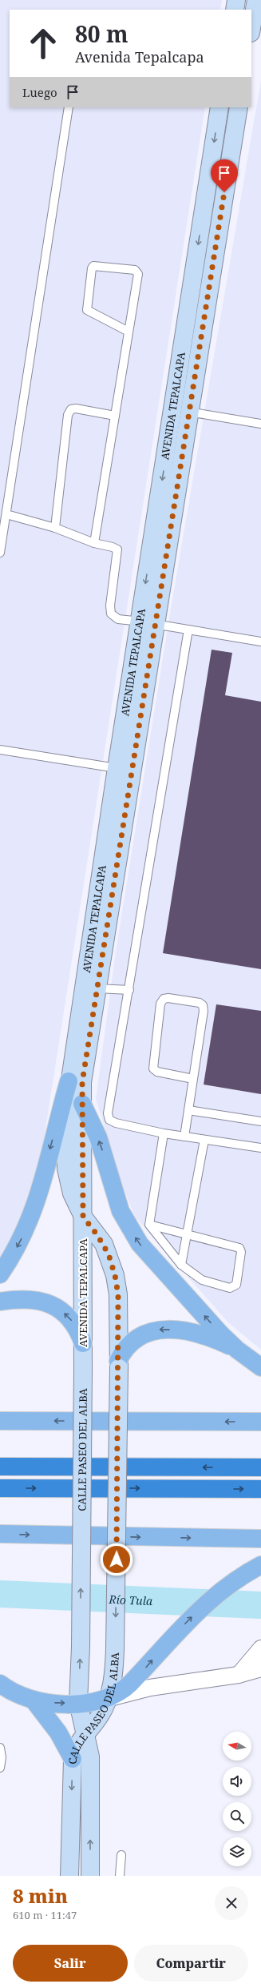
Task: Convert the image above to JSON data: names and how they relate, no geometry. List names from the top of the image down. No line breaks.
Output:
{"streets":{"main road":["AVENIDA TEPALCAPA","CALLE PASEO DEL ALBA"]},"crossings":[["AVENIDA TEPALCAPA","CALLE PASEO DEL ALBA"]],"water":["Río Tula"],"north":"left","page":{"turn":["80 m","Avenida Tepalcapa"],"then":"Luego","heading":["8 min","610 m · 11:47"],"buttons":["Salir","Compartir"]}}
